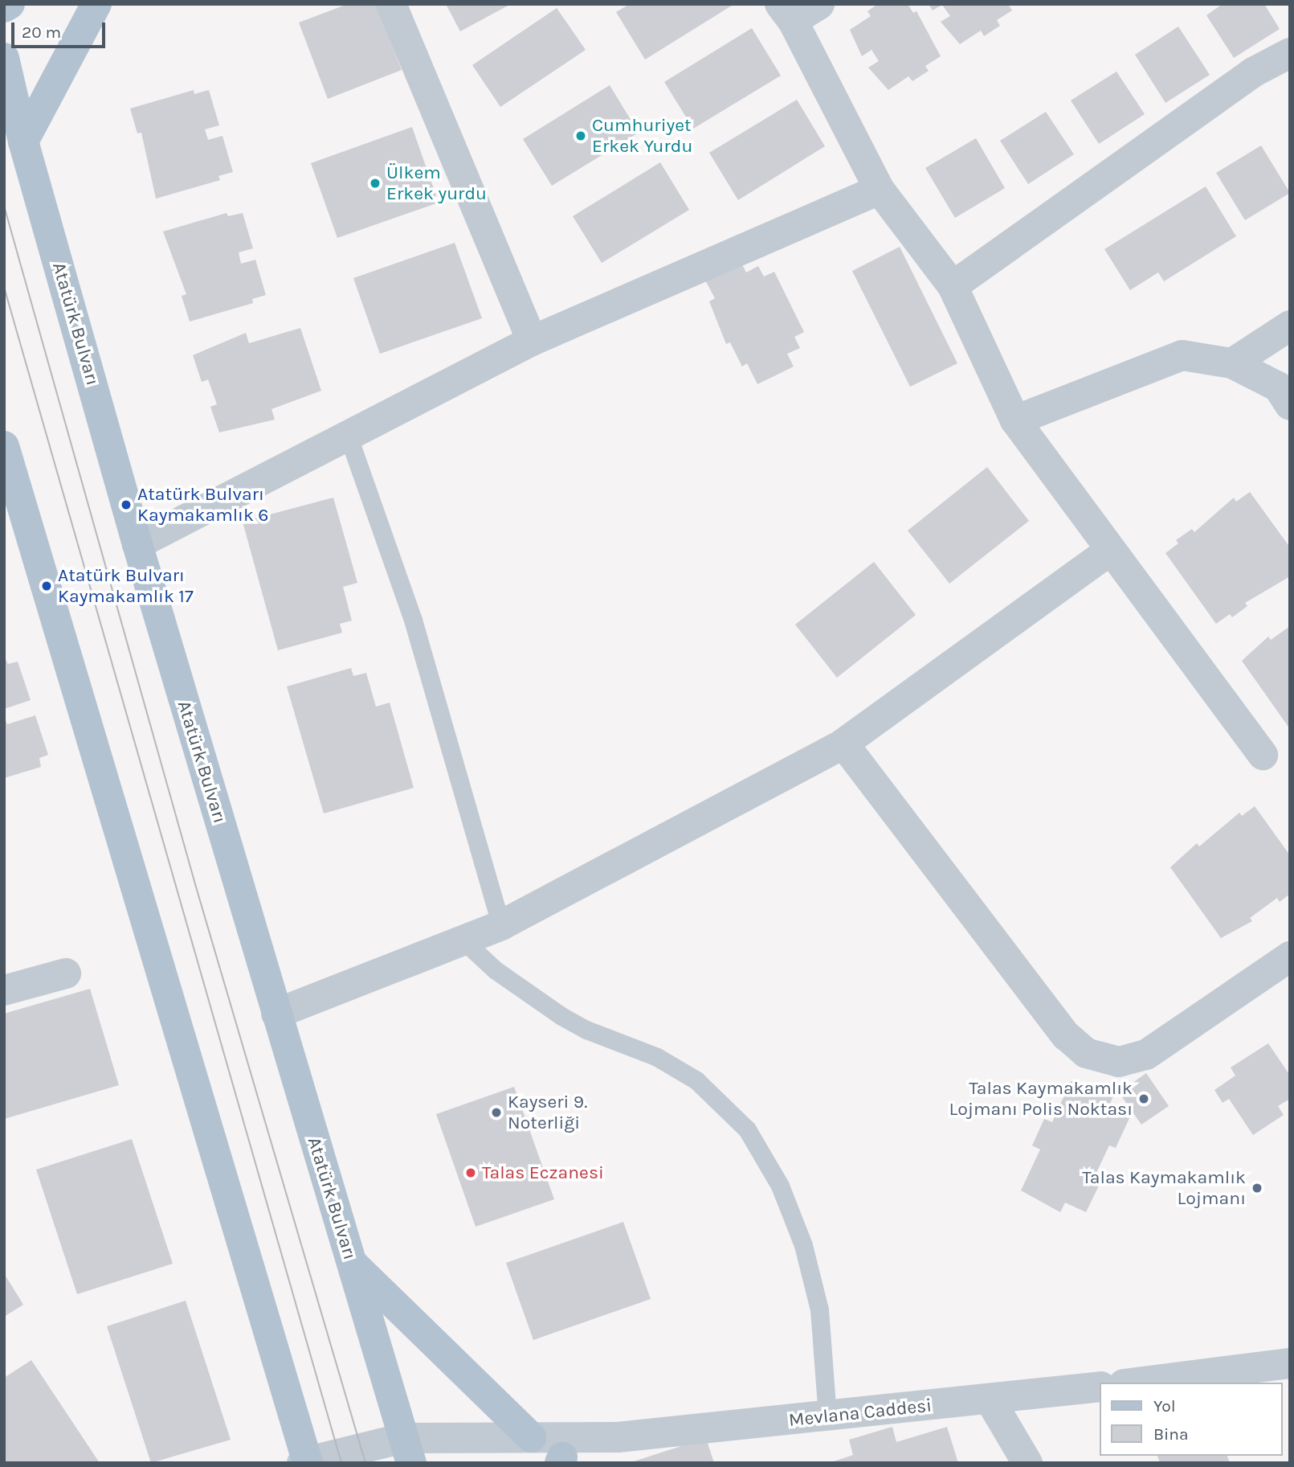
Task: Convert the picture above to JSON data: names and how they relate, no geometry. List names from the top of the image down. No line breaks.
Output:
{"streets":{"main road":["Atatürk Bulvarı"],"street":["Mevlana Caddesi"]},"crossings":[["Atatürk Bulvarı","Mevlana Caddesi"]],"places":["Cumhuriyet Erkek Yurdu","Ülkem Erkek yurdu","Atatürk Bulvarı Kaymakamlık 6","Atatürk Bulvarı Kaymakamlık 17","Talas Kaymakamlık Lojmanı Polis Noktası","Kayseri 9. Noterliği","Talas Eczanesi","Talas Kaymakamlık Lojmanı"],"legend":["Yol","Bina"],"scale_bar":"20 m"}
